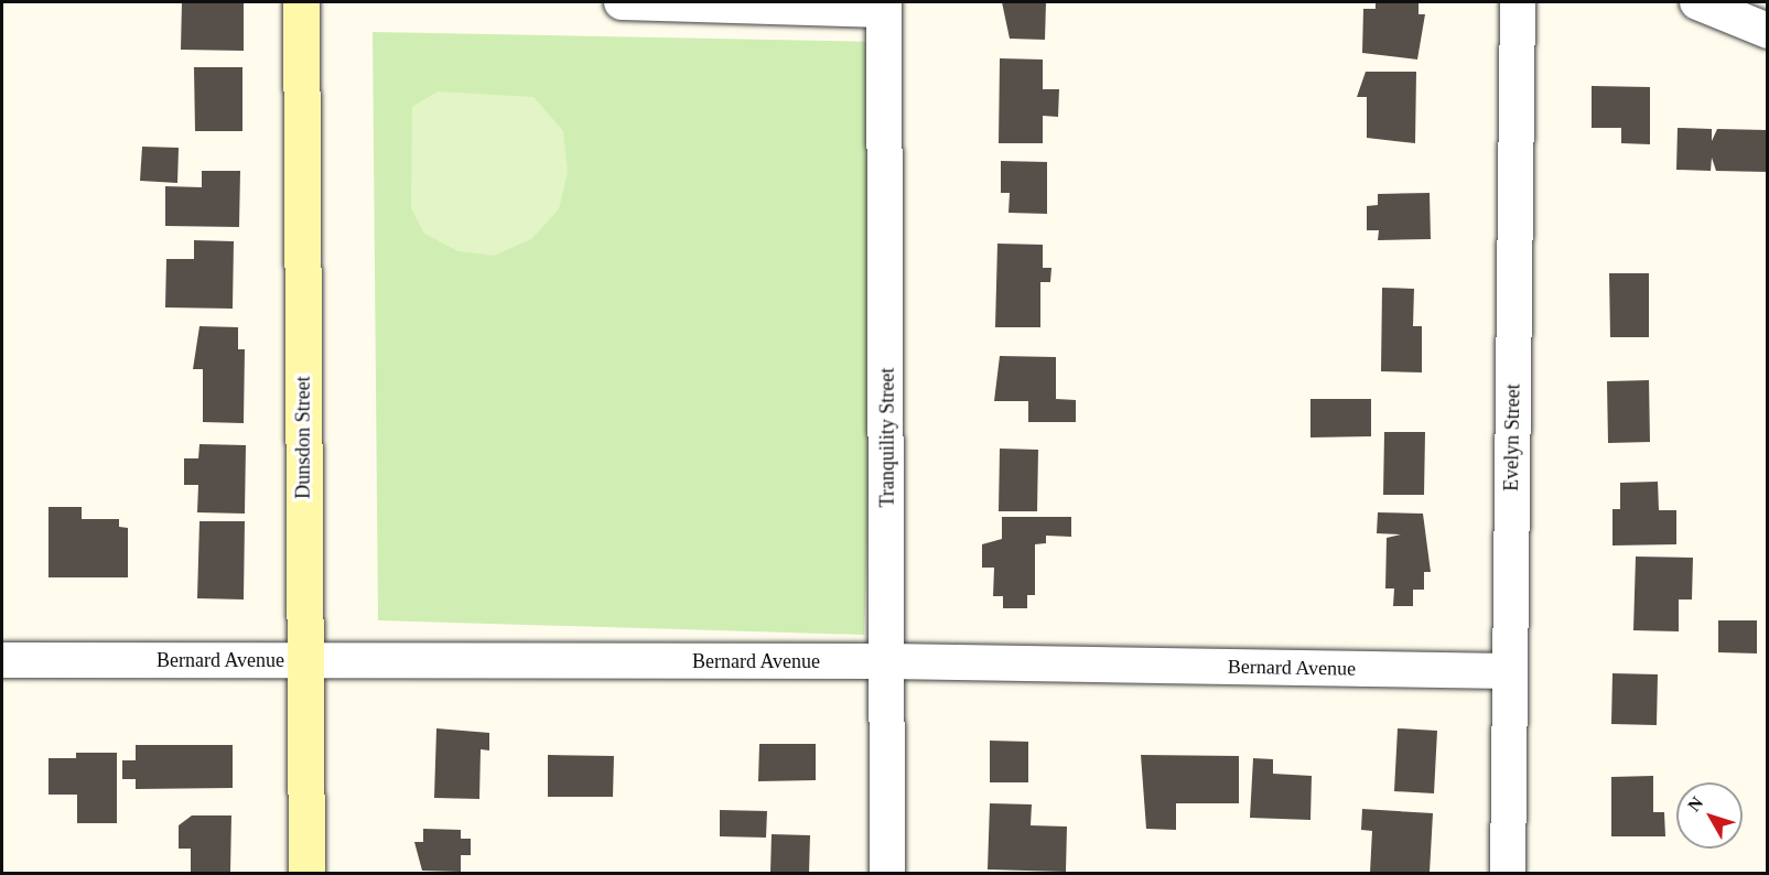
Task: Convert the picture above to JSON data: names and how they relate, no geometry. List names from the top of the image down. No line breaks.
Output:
{"streets":{"main road":["Dunsdon Street"],"street":["Tranquility Street","Evelyn Street","Bernard Avenue"]},"crossings":[["Dunsdon Street","Bernard Avenue"],["Tranquility Street","Bernard Avenue"],["Evelyn Street","Bernard Avenue"]],"north":"top left"}
